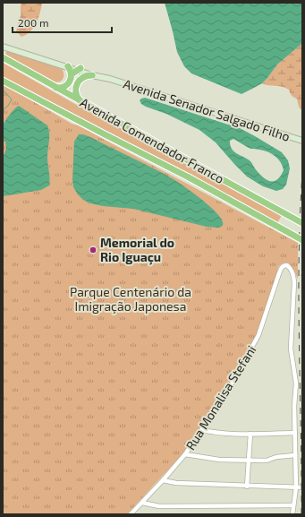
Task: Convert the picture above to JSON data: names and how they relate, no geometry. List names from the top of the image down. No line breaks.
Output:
{"streets":{"highway":["Avenida Comendador Franco"],"main road":["Avenida Senador Salgado Filho"],"street":["Rua Monalisa Stefani"]},"parks":["Parque Centenário da Imigração Japonesa"],"places":["Memorial do Rio Iguaçu"],"scale_bar":"200 m"}
